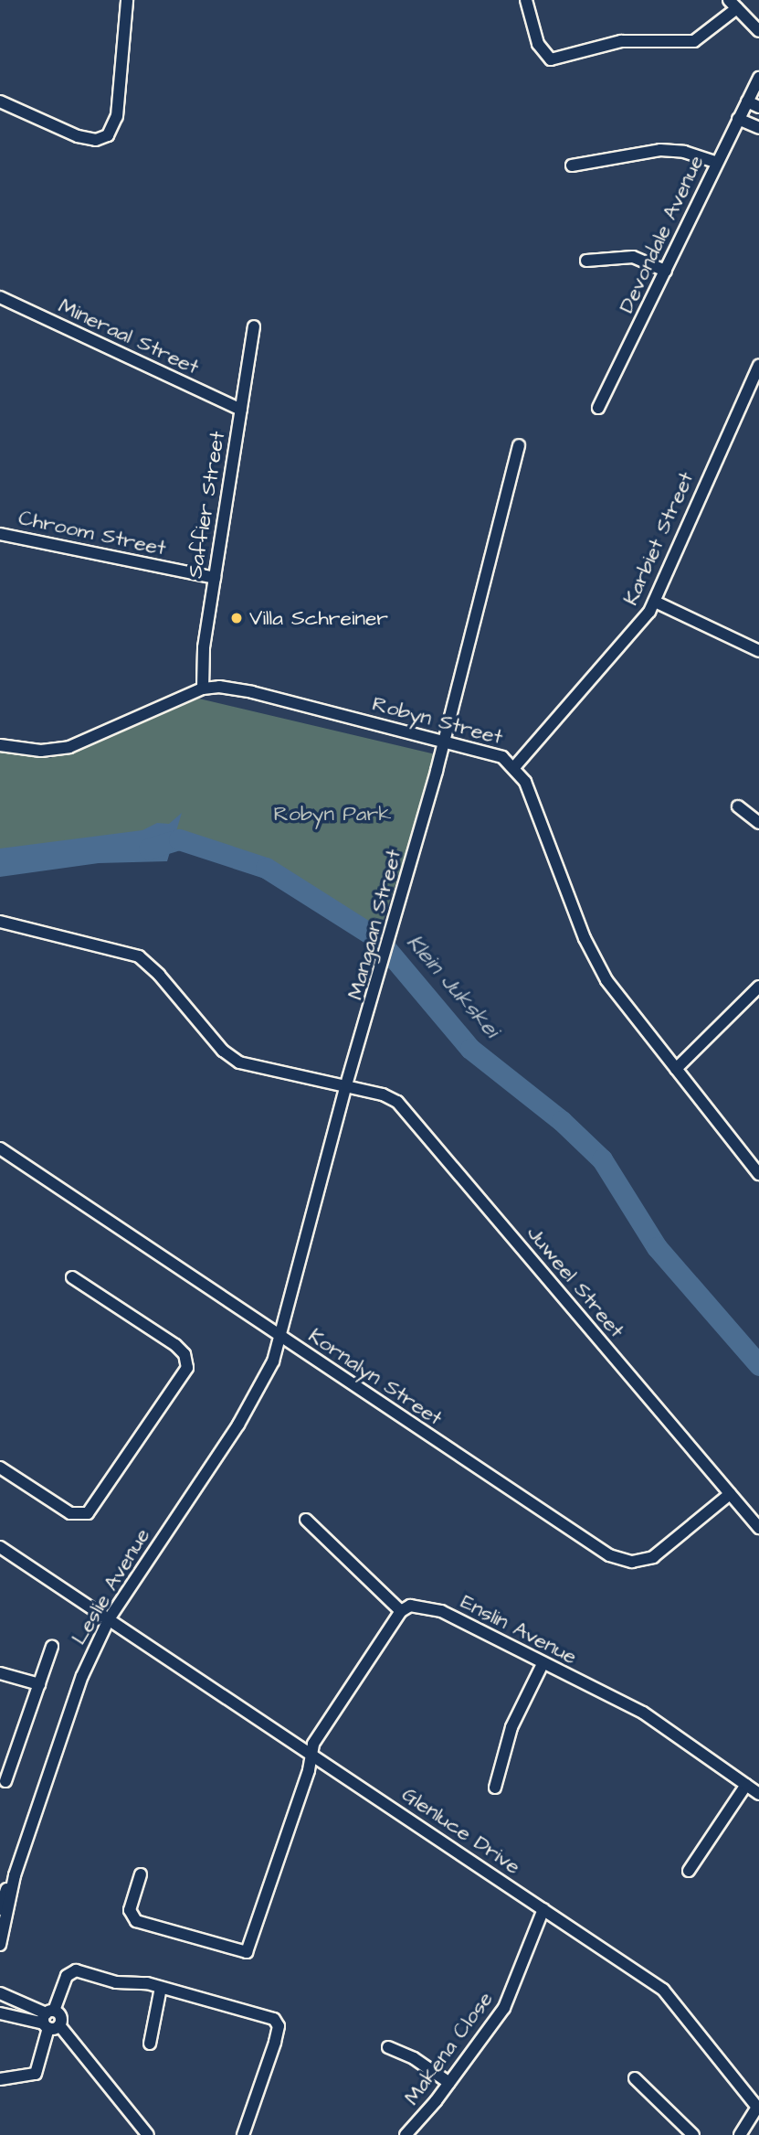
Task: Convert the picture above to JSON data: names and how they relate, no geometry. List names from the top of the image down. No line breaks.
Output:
{"streets":{"street":["Devondale Avenue","Mineraal Street","Saffier Street","Chroom Street","Karbiet Street","Robyn Street","Mangaan Street","Juweel Street","Kornalyn Street","Leslie Avenue","Enslin Avenue","Glenluce Drive","Makena Close"]},"crossings":[["Mineraal Street","Saffier Street"],["Saffier Street","Chroom Street"],["Saffier Street","Robyn Street"],["Karbiet Street","Robyn Street"],["Robyn Street","Mangaan Street"],["Mangaan Street","Juweel Street"],["Mangaan Street","Kornalyn Street"],["Mangaan Street","Leslie Avenue"],["Juweel Street","Kornalyn Street"],["Kornalyn Street","Leslie Avenue"],["Leslie Avenue","Glenluce Drive"],["Glenluce Drive","Makena Close"]],"water":["Klein Jukskei"],"parks":["Robyn Park"],"places":["Villa Schreiner"]}
